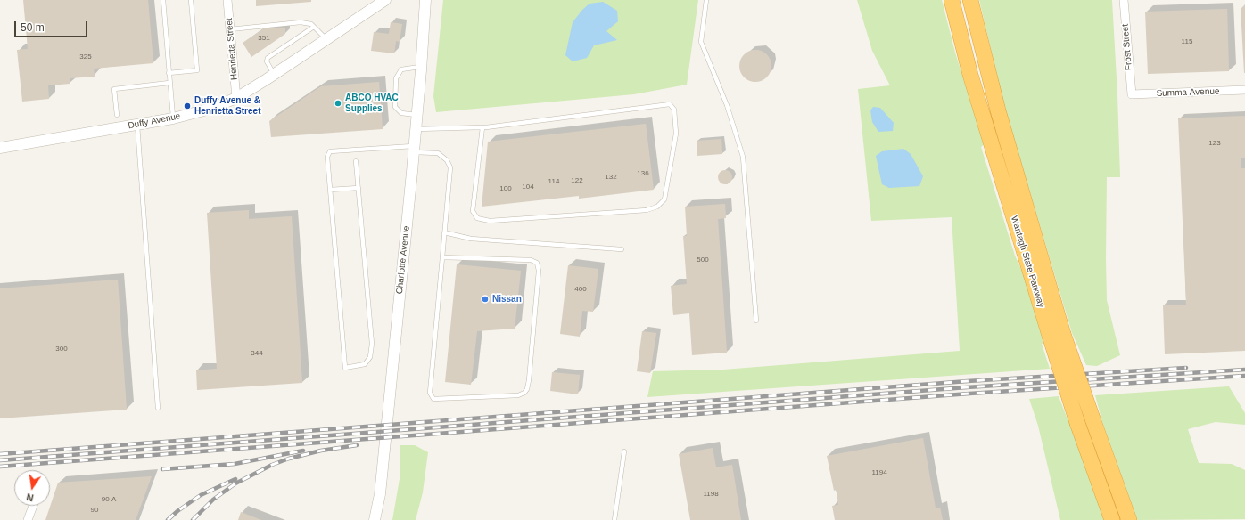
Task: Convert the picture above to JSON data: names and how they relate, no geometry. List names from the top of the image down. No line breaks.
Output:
{"streets":{"highway":["Wantagh State Parkway"],"street":["Frost Street","Henrietta Street","Summa Avenue","Duffy Avenue","Charlotte Avenue"]},"crossings":[["Frost Street","Summa Avenue"],["Henrietta Street","Duffy Avenue"]],"places":["ABCO HVAC Supplies","Duffy Avenue & Henrietta Street","Nissan"],"house_numbers":["351","115","325","123","136","132","122","114","104","100","500","400","300","344","1194","1198","90 A","90"],"scale_bar":"50 m","north":"bottom"}
